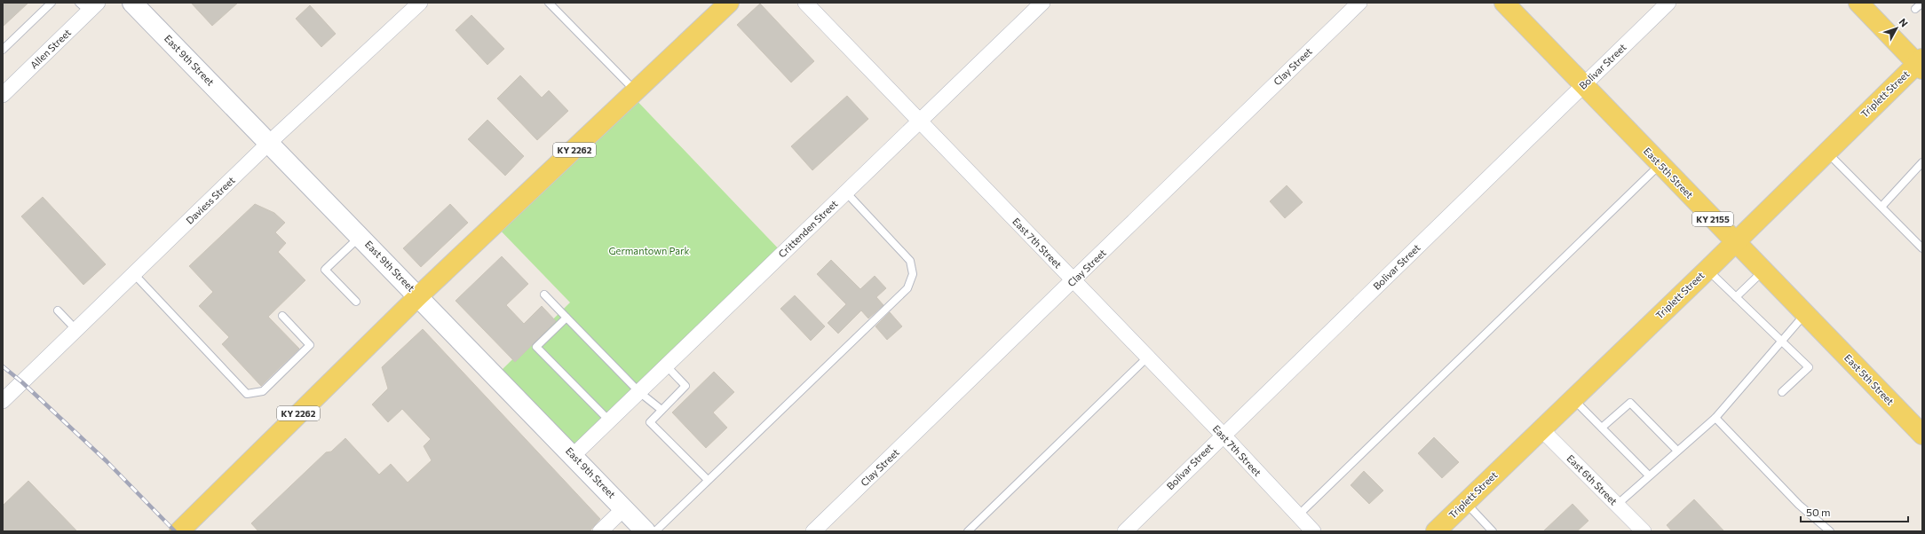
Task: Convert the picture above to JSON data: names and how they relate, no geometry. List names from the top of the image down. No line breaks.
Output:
{"streets":{"main road":["Triplett Street","KY 2262","East 5th Street","KY 2155"],"street":["Allen Street","East 9th Street","Clay Street","Bolivar Street","Daviess Street","Crittenden Street","East 7th Street","East 6th Street"]},"crossings":[["East 9th Street","KY 2262"],["East 9th Street","Daviess Street"],["East 9th Street","Crittenden Street"],["Clay Street","East 7th Street"],["Bolivar Street","East 5th Street"],["Bolivar Street","East 7th Street"],["Triplett Street","East 5th Street"],["Triplett Street","East 6th Street"],["Crittenden Street","East 7th Street"]],"parks":["Germantown Park"],"scale_bar":"50 m","north":"top right"}
